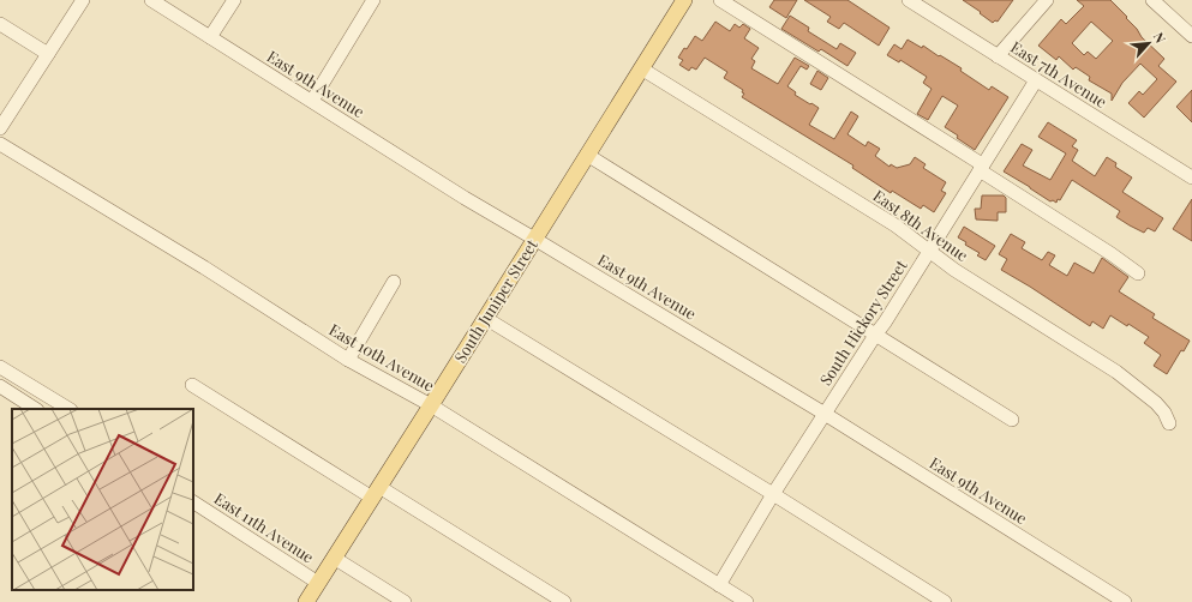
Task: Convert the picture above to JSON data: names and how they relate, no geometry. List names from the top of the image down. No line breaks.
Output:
{"streets":{"main road":["South Juniper Street"],"street":["East 7th Avenue","East 9th Avenue","East 8th Avenue","South Hickory Street","East 10th Avenue","East 11th Avenue"]},"crossings":[["East 7th Avenue","South Hickory Street"],["East 9th Avenue","South Juniper Street"],["East 9th Avenue","South Hickory Street"],["East 8th Avenue","South Juniper Street"],["East 8th Avenue","South Hickory Street"],["South Juniper Street","East 10th Avenue"],["South Juniper Street","East 11th Avenue"],["South Hickory Street","East 10th Avenue"]],"north":"top right"}
